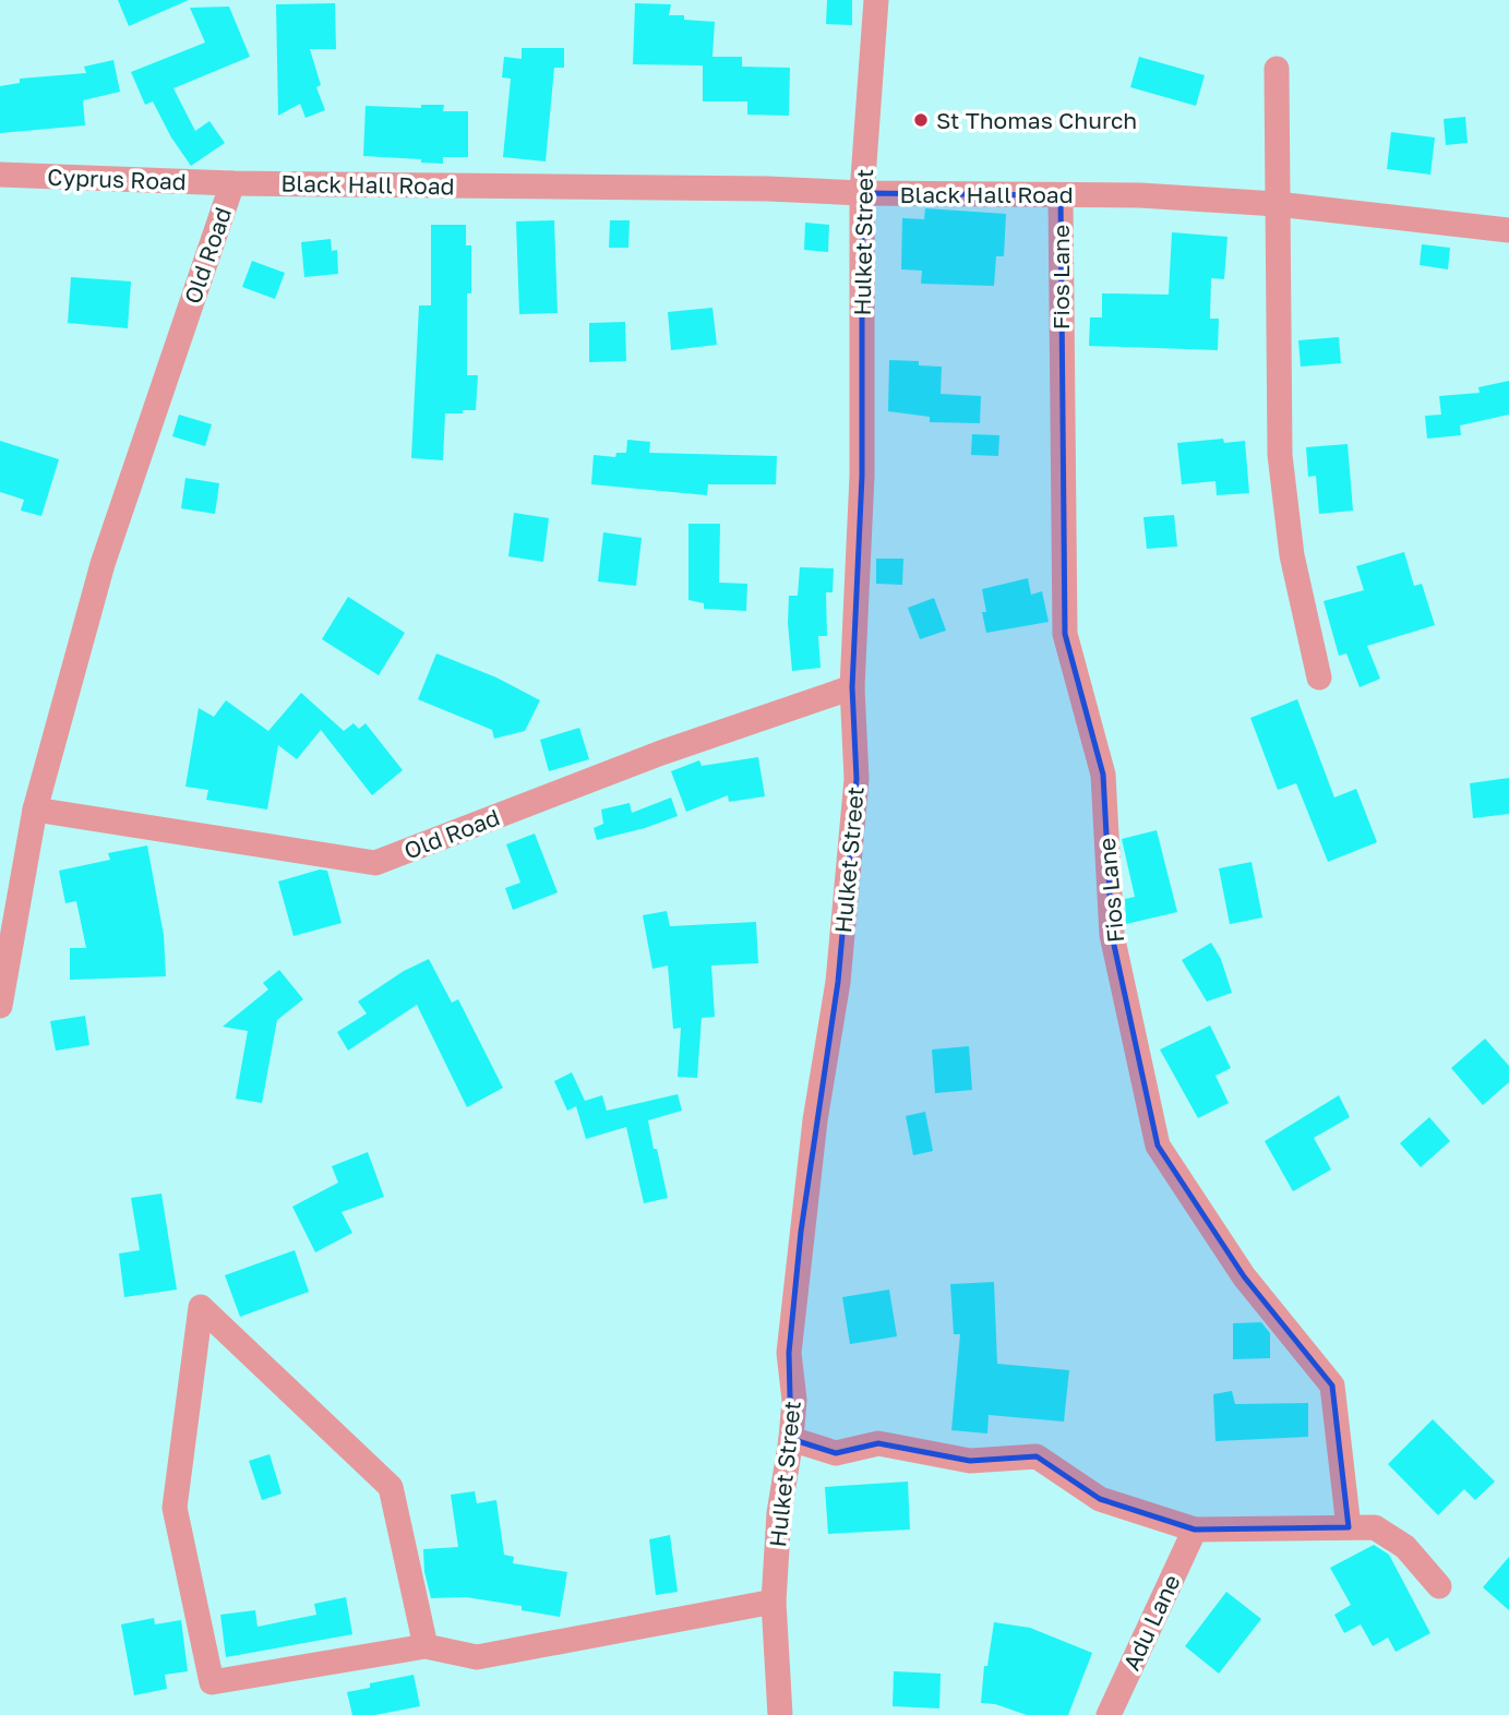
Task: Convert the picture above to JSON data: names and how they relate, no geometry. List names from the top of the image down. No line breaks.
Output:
{"streets":{"street":["Cyprus Road","Black Hall Road","Hulket Street","Old Road","Fios Lane","Adu Lane"]},"crossings":[["Cyprus Road","Black Hall Road"],["Cyprus Road","Old Road"],["Black Hall Road","Hulket Street"],["Black Hall Road","Old Road"],["Black Hall Road","Fios Lane"],["Hulket Street","Old Road"]],"places":["St Thomas Church"]}
